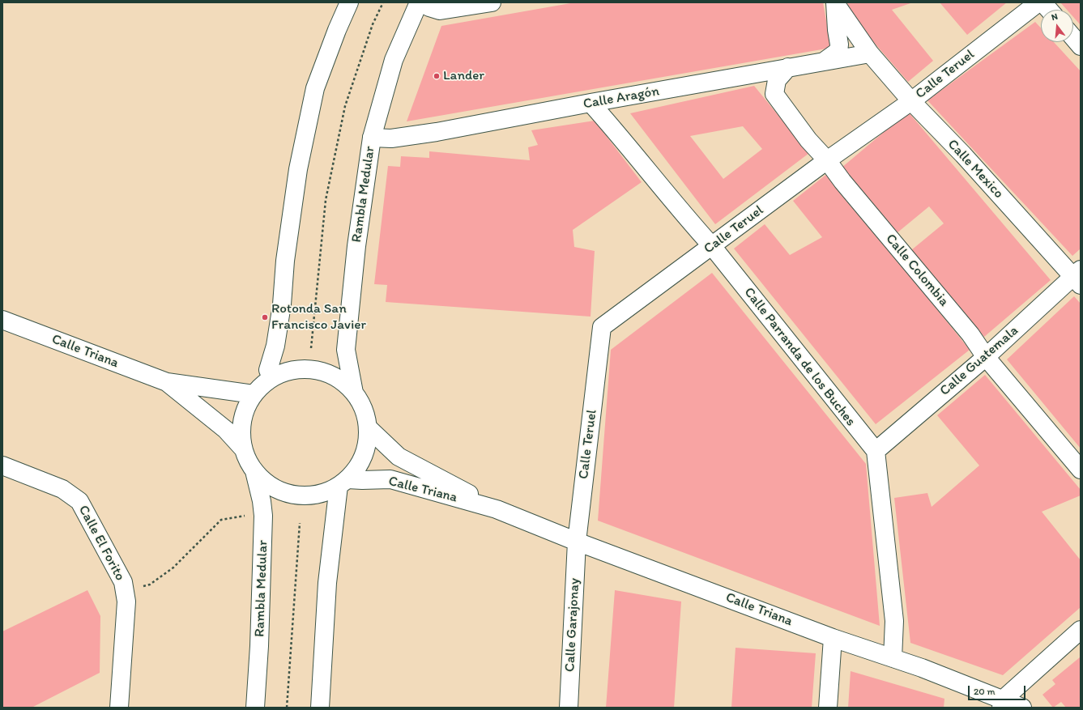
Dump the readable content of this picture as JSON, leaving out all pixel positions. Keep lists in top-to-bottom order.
{
  "streets": {
    "street": [
      "Calle Teruel",
      "Calle Aragón",
      "Calle Mexico",
      "Rambla Medular",
      "Calle Colombia",
      "Calle Triana",
      "Calle Parranda de los Buches",
      "Calle Guatemala",
      "Calle El Forito",
      "Calle Garajonay"
    ]
  },
  "crossings": [
    ["Calle Teruel", "Calle Mexico"],
    ["Calle Teruel", "Calle Colombia"],
    ["Calle Teruel", "Calle Triana"],
    ["Calle Teruel", "Calle Parranda de los Buches"],
    ["Calle Teruel", "Calle Garajonay"],
    ["Calle Aragón", "Calle Mexico"],
    ["Calle Aragón", "Rambla Medular"],
    ["Calle Aragón", "Calle Colombia"],
    ["Calle Aragón", "Calle Parranda de los Buches"],
    ["Calle Mexico", "Calle Guatemala"],
    ["Calle Colombia", "Calle Guatemala"],
    ["Calle Triana", "Calle Garajonay"],
    ["Calle Parranda de los Buches", "Calle Guatemala"]
  ],
  "places": ["Lander", "Rotonda San Francisco Javier"],
  "scale_bar": "20 m",
  "north": "top"
}
